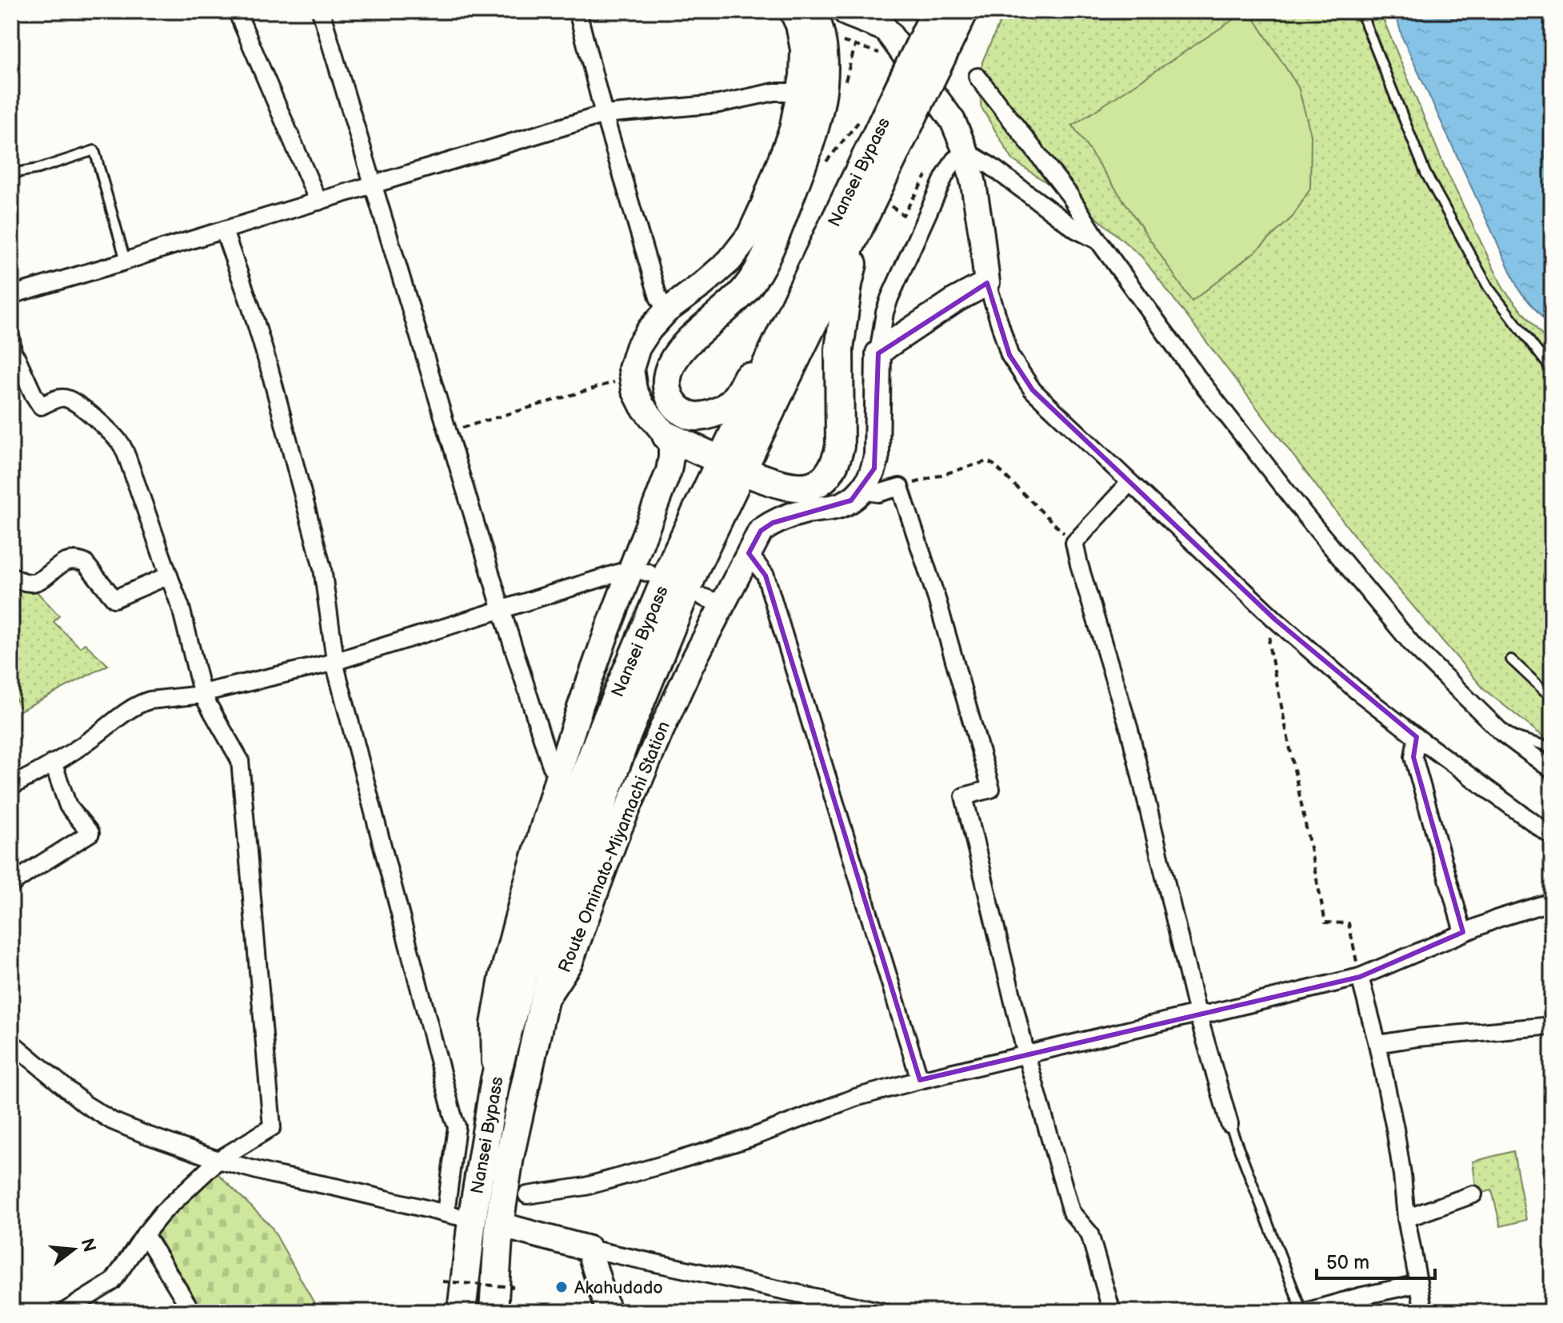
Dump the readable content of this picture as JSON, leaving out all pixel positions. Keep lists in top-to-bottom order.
{
  "streets": {
    "highway": ["Nansei Bypass"],
    "main road": ["Route Ominato-Miyamachi Station"]
  },
  "crossings": [
    ["Nansei Bypass", "Route Ominato-Miyamachi Station"]
  ],
  "places": ["Akahudado"],
  "scale_bar": "50 m",
  "north": "right"
}
